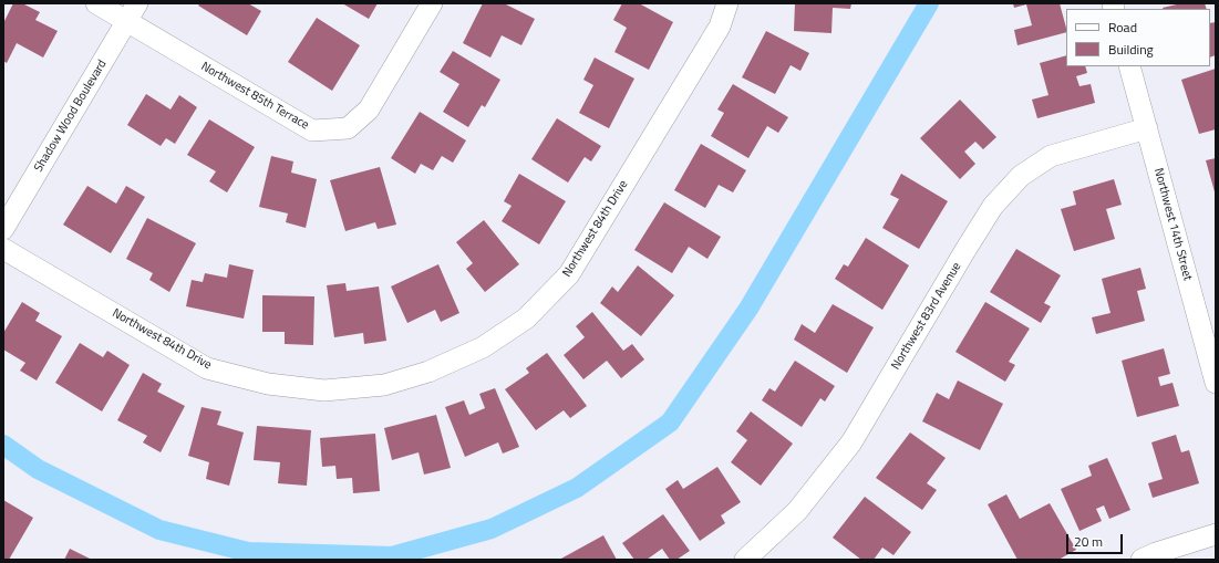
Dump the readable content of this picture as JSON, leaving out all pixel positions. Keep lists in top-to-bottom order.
{
  "streets": {
    "street": [
      "Northwest 85th Terrace",
      "Shadow Wood Boulevard",
      "Northwest 14th Street",
      "Northwest 84th Drive",
      "Northwest 83rd Avenue"
    ]
  },
  "crossings": [
    ["Northwest 85th Terrace", "Shadow Wood Boulevard"],
    ["Northwest 14th Street", "Northwest 83rd Avenue"]
  ],
  "legend": ["Road", "Building"],
  "scale_bar": "20 m"
}
